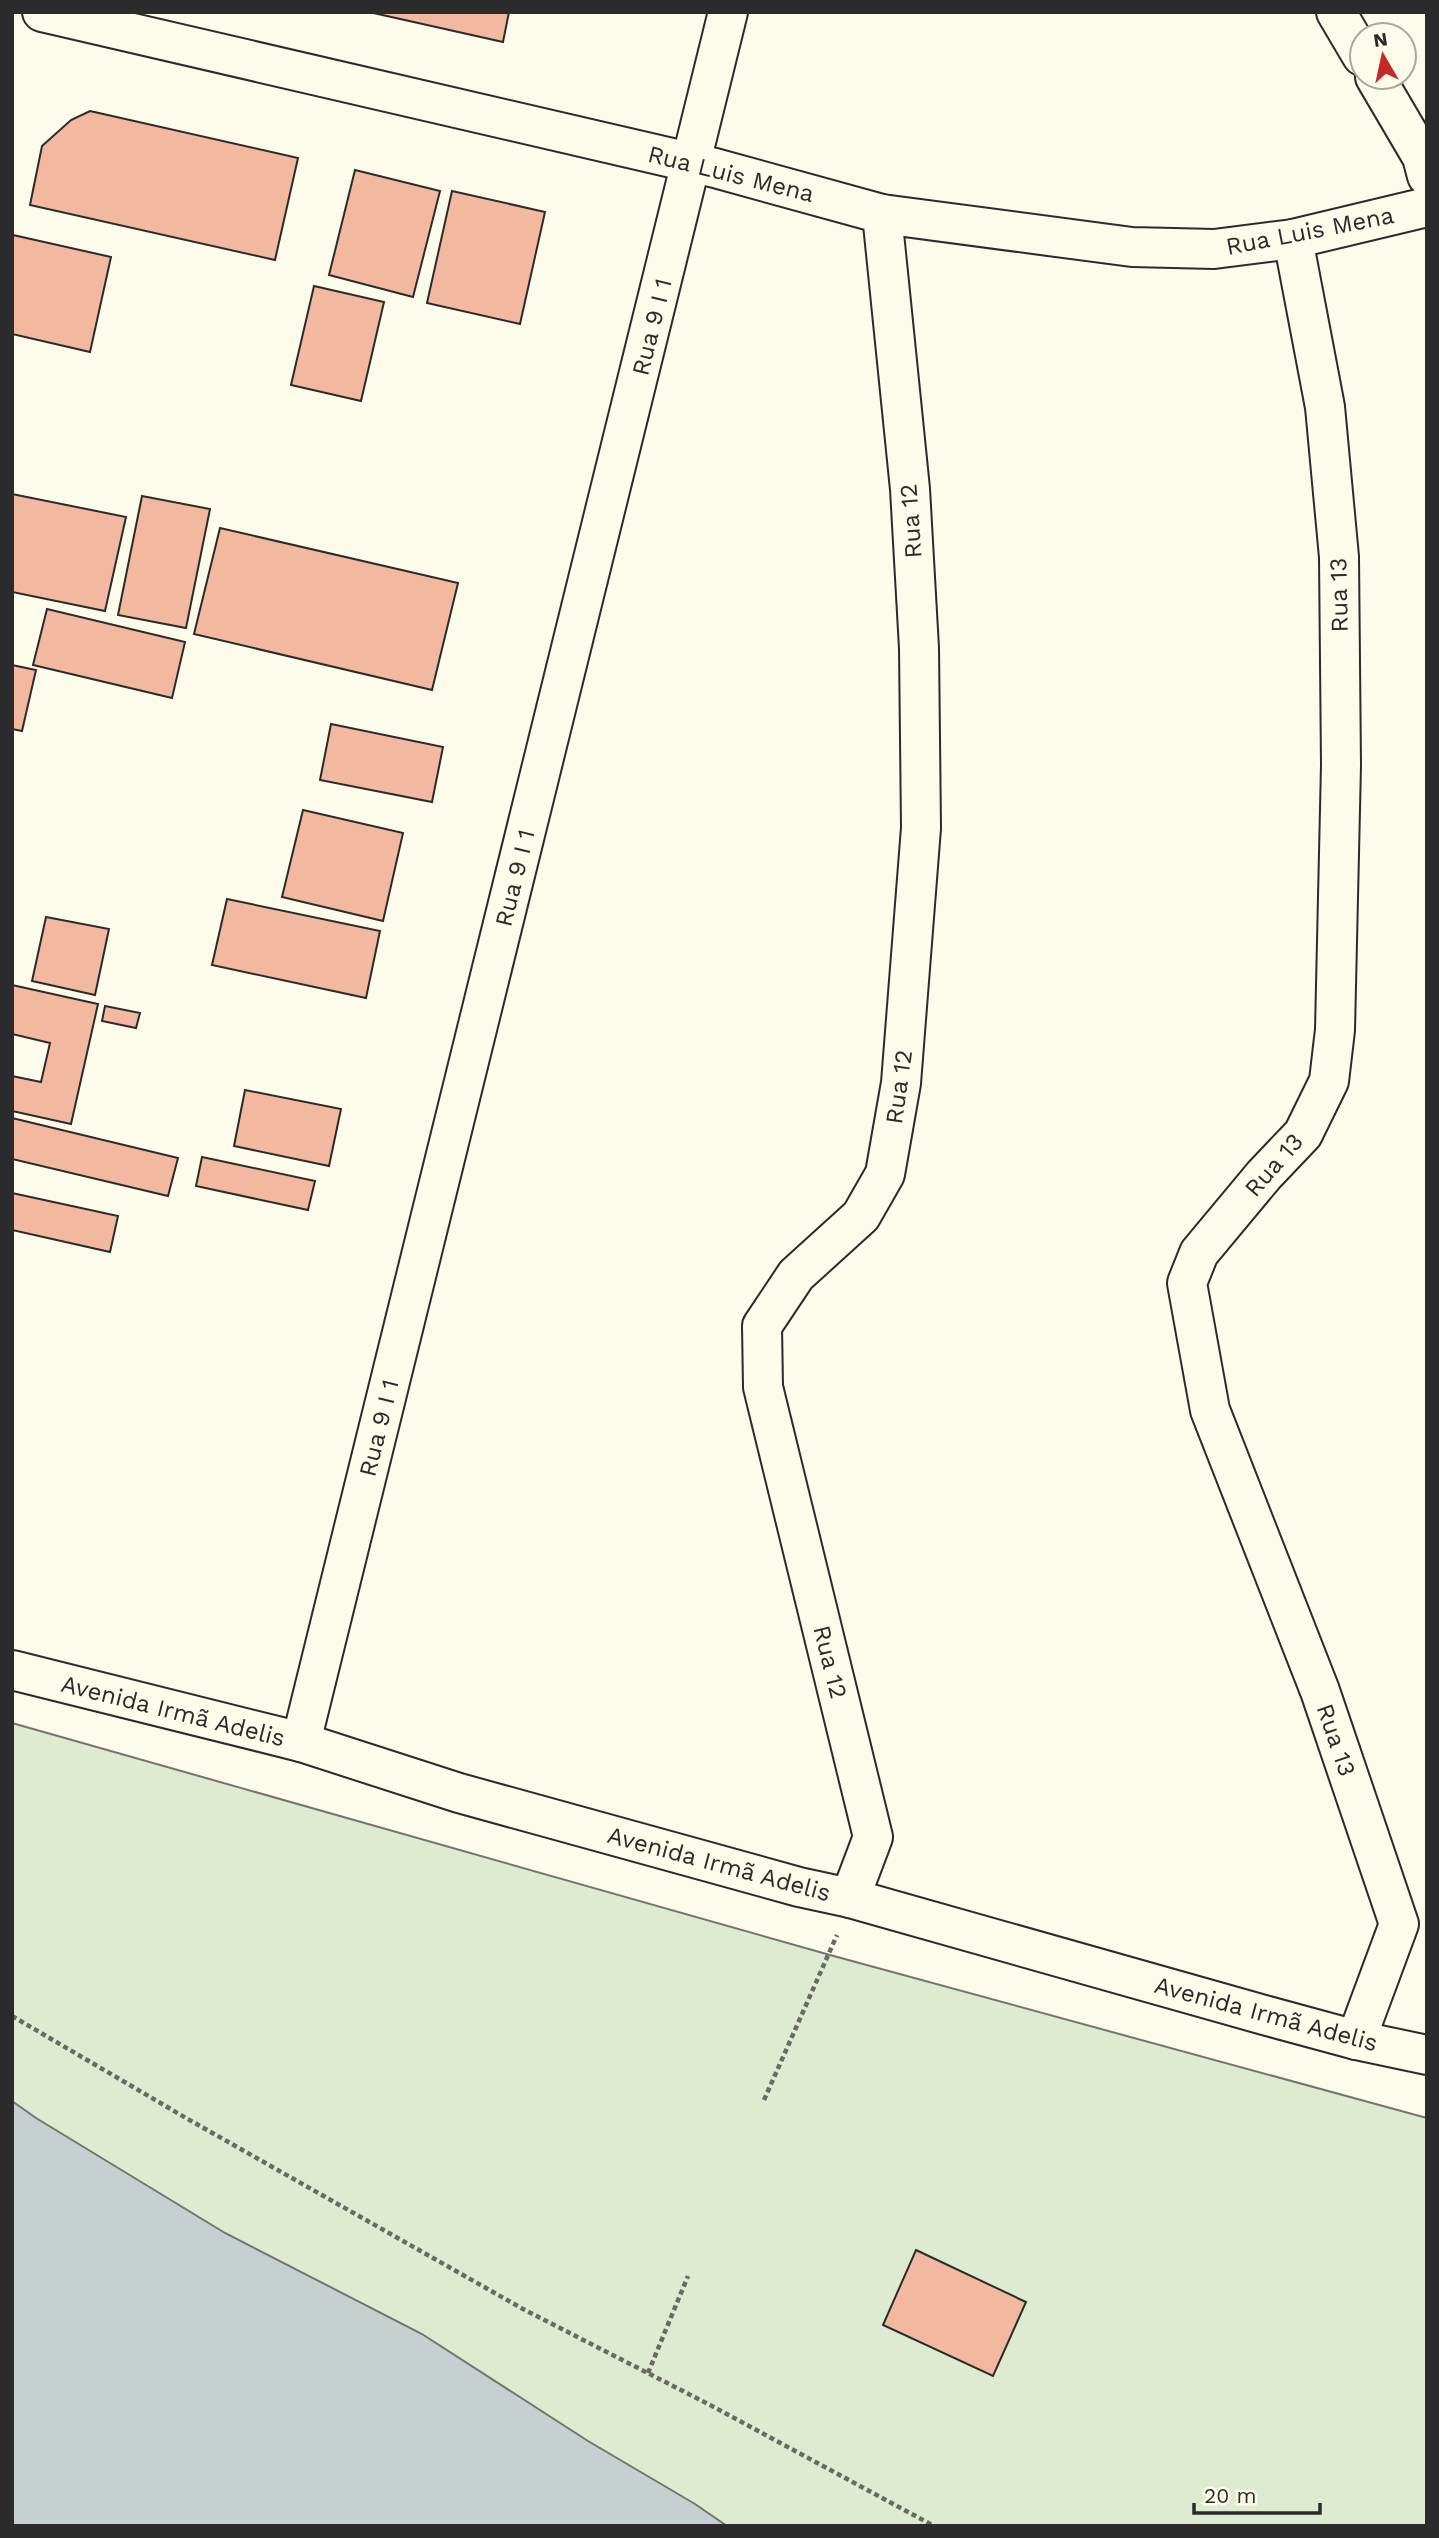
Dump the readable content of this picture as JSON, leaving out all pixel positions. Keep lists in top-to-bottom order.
{
  "streets": {
    "street": [
      "Rua Luis Mena",
      "Rua 9 I 1",
      "Rua 12",
      "Rua 13",
      "Avenida Irmã Adelis"
    ]
  },
  "crossings": [
    ["Rua Luis Mena", "Rua 9 I 1"],
    ["Rua Luis Mena", "Rua 12"],
    ["Rua Luis Mena", "Rua 13"],
    ["Rua 9 I 1", "Avenida Irmã Adelis"],
    ["Rua 12", "Avenida Irmã Adelis"],
    ["Rua 13", "Avenida Irmã Adelis"]
  ],
  "scale_bar": "20 m",
  "north": "top"
}
